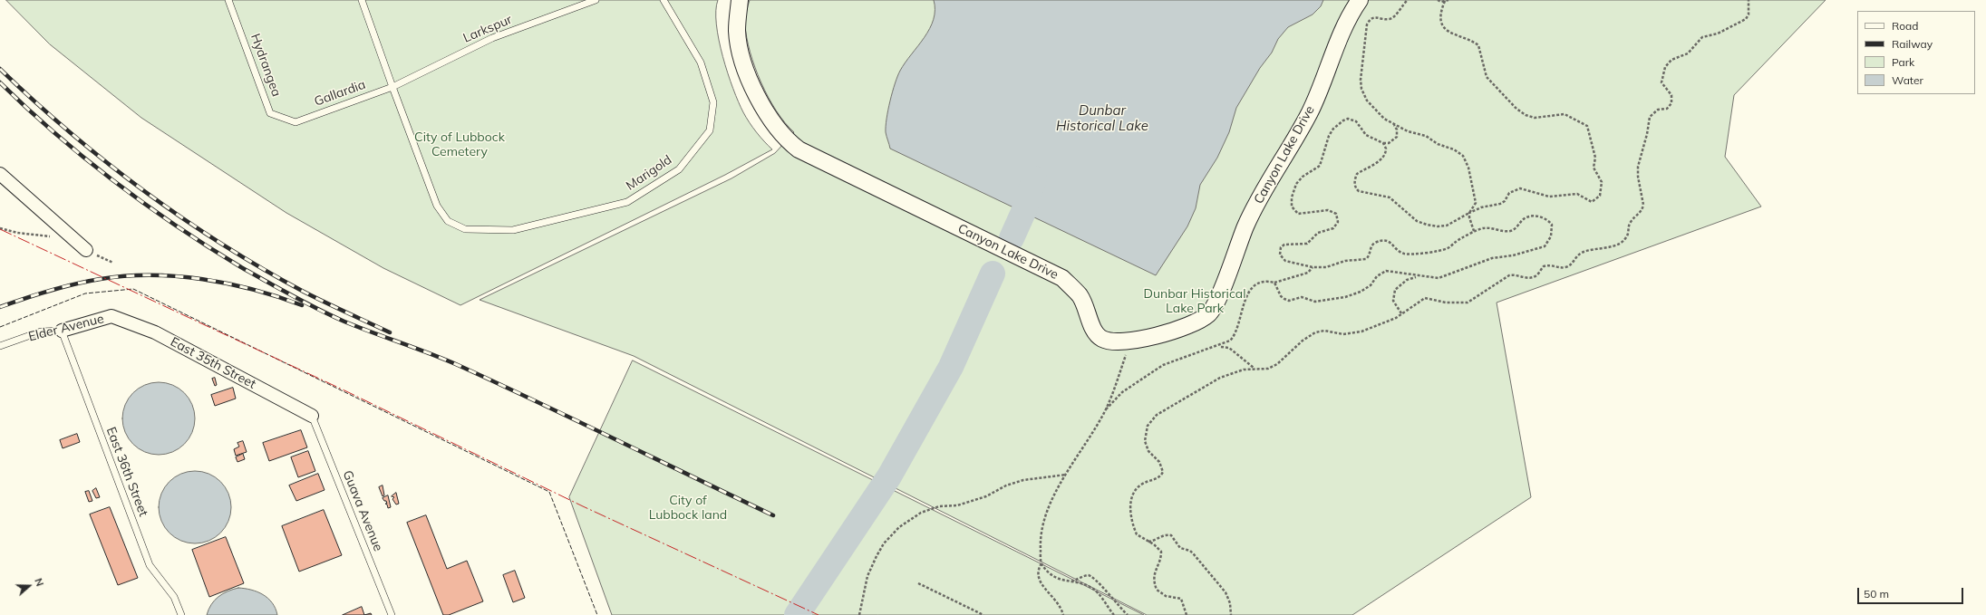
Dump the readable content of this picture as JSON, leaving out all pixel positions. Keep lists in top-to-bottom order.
{
  "streets": {
    "street": ["Canyon Lake Drive", "Elder Avenue", "East 35th Street"],
    "lane": [
      "Larkspur",
      "Hydrangea",
      "Gallardia",
      "Marigold",
      "East 36th Street",
      "Guava Avenue"
    ]
  },
  "crossings": [
    ["Larkspur", "Gallardia"],
    ["Larkspur", "Marigold"],
    ["Hydrangea", "Gallardia"],
    ["Gallardia", "Marigold"],
    ["Elder Avenue", "East 35th Street"],
    ["Elder Avenue", "East 36th Street"],
    ["East 35th Street", "Guava Avenue"]
  ],
  "water": ["Dunbar Historical Lake"],
  "parks": ["City of Lubbock Cemetery", "Dunbar Historical Lake Park", "City of Lubbock land"],
  "legend": [
    "Road",
    "Railway",
    "Park",
    "Water"
  ],
  "scale_bar": "50 m",
  "north": "right"
}
